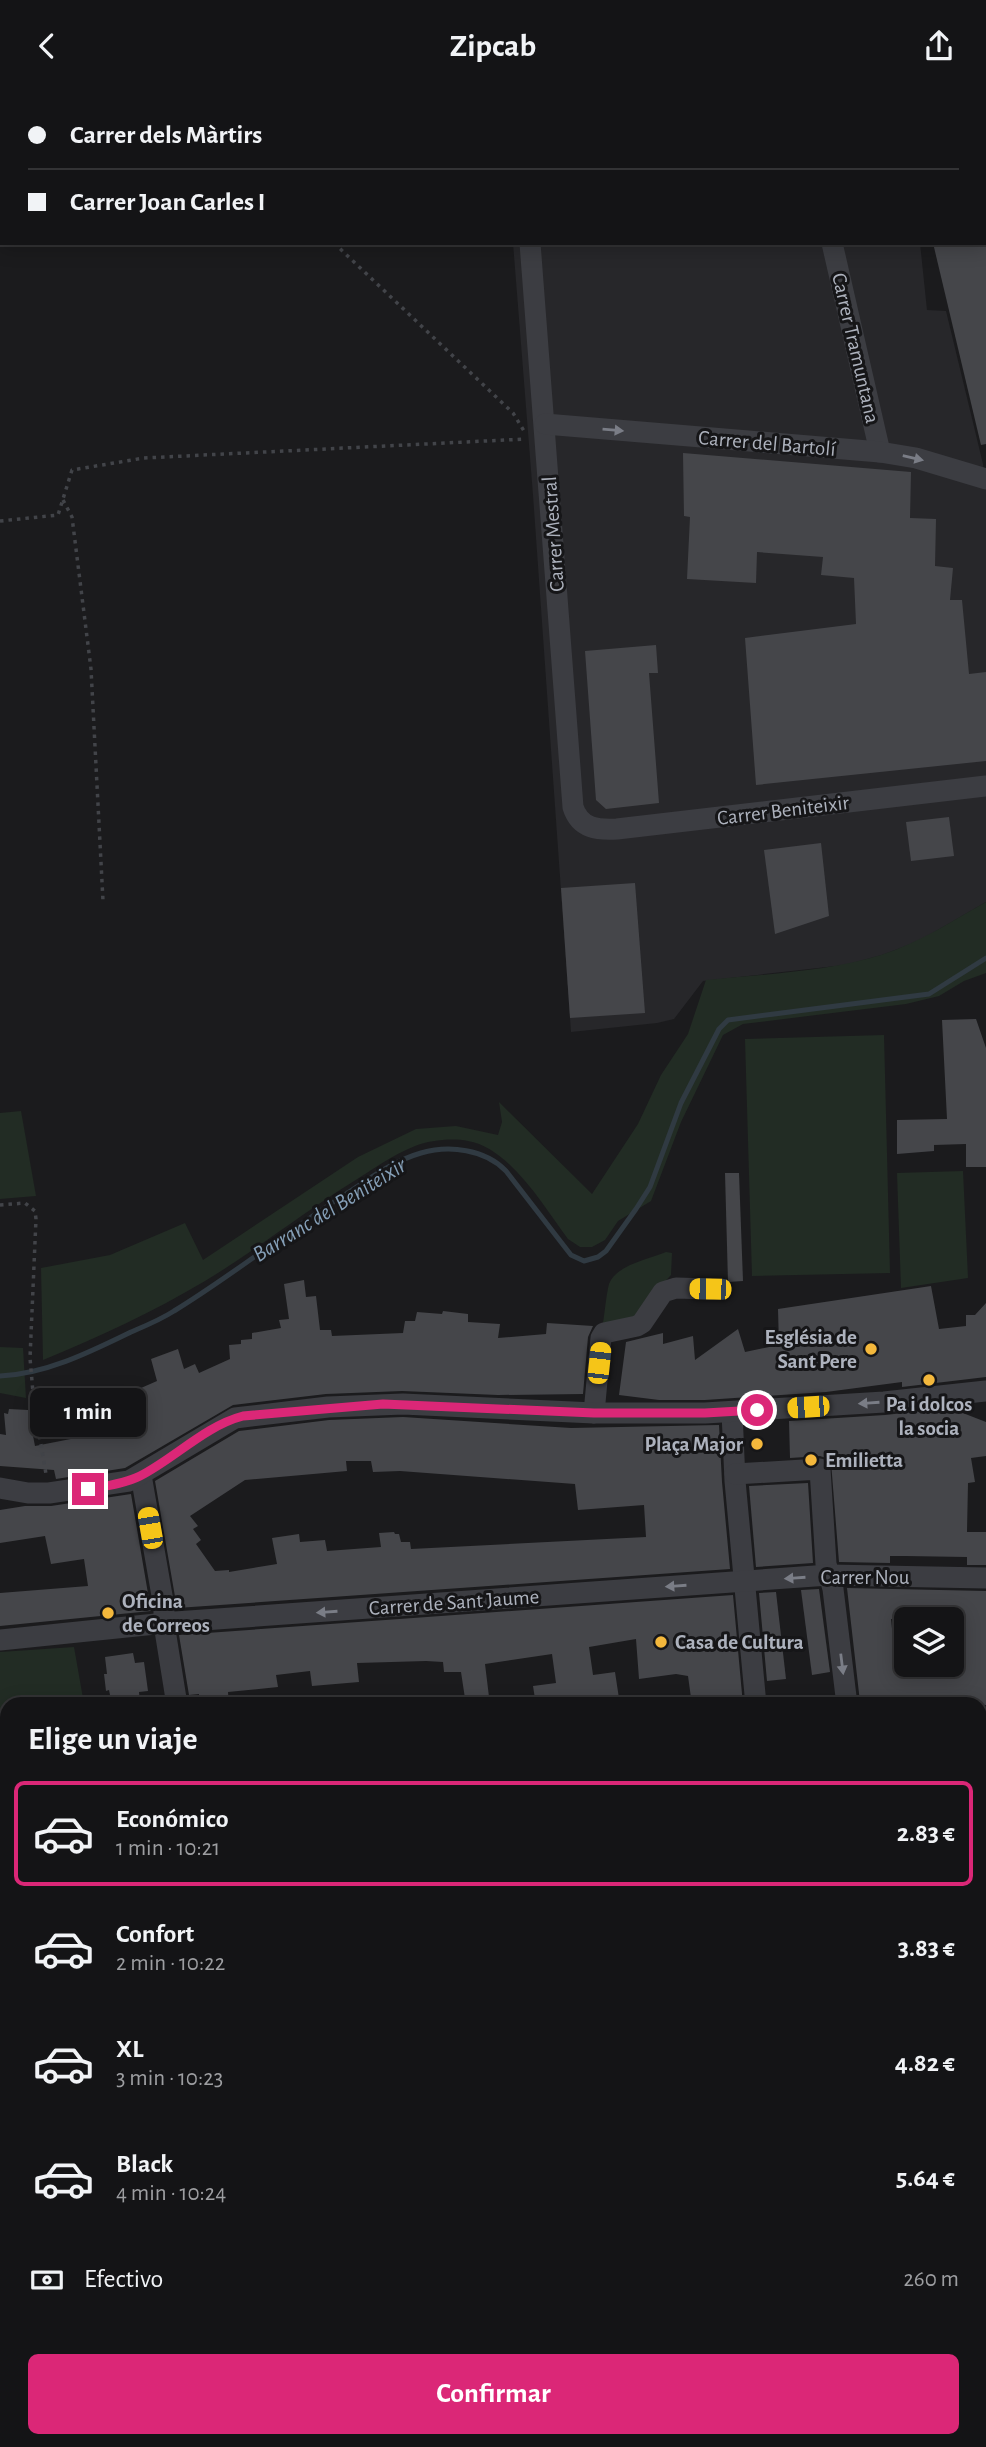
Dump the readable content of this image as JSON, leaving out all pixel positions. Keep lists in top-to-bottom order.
{
  "streets": {
    "street": [
      "Carrer Tramuntana",
      "Carrer del Bartolí",
      "Carrer Mestral",
      "Carrer Beniteixir",
      "Carrer Nou",
      "Carrer de Sant Jaume"
    ]
  },
  "crossings": [
    ["Carrer Tramuntana", "Carrer del Bartolí"],
    ["Carrer del Bartolí", "Carrer Mestral"],
    ["Carrer Mestral", "Carrer Beniteixir"],
    ["Carrer Nou", "Carrer de Sant Jaume"]
  ],
  "one_way": ["Carrer del Bartolí"],
  "water": ["Barranc del Beniteixir"],
  "places": [
    "Església de Sant Pere",
    "Pa i dolcos la socia",
    "Plaça Major",
    "Emilietta",
    "Oficina de Correos",
    "Casa de Cultura"
  ],
  "page": {
    "header": "Zipcab",
    "banner": ["Carrer dels Màrtirs", "Carrer Joan Carles I"],
    "bubble": "1 min",
    "heading": "Elige un viaje",
    "list": [
      {
        "name": "Económico",
        "note": "1 min · 10:21",
        "value": "2.83 €"
      },
      {
        "name": "Confort",
        "note": "2 min · 10:22",
        "value": "3.83 €"
      },
      {
        "name": "XL",
        "note": "3 min · 10:23",
        "value": "4.82 €"
      },
      {
        "name": "Black",
        "note": "4 min · 10:24",
        "value": "5.64 €"
      }
    ],
    "pay": ["Efectivo", "260 m"],
    "buttons": "Confirmar"
  }
}
